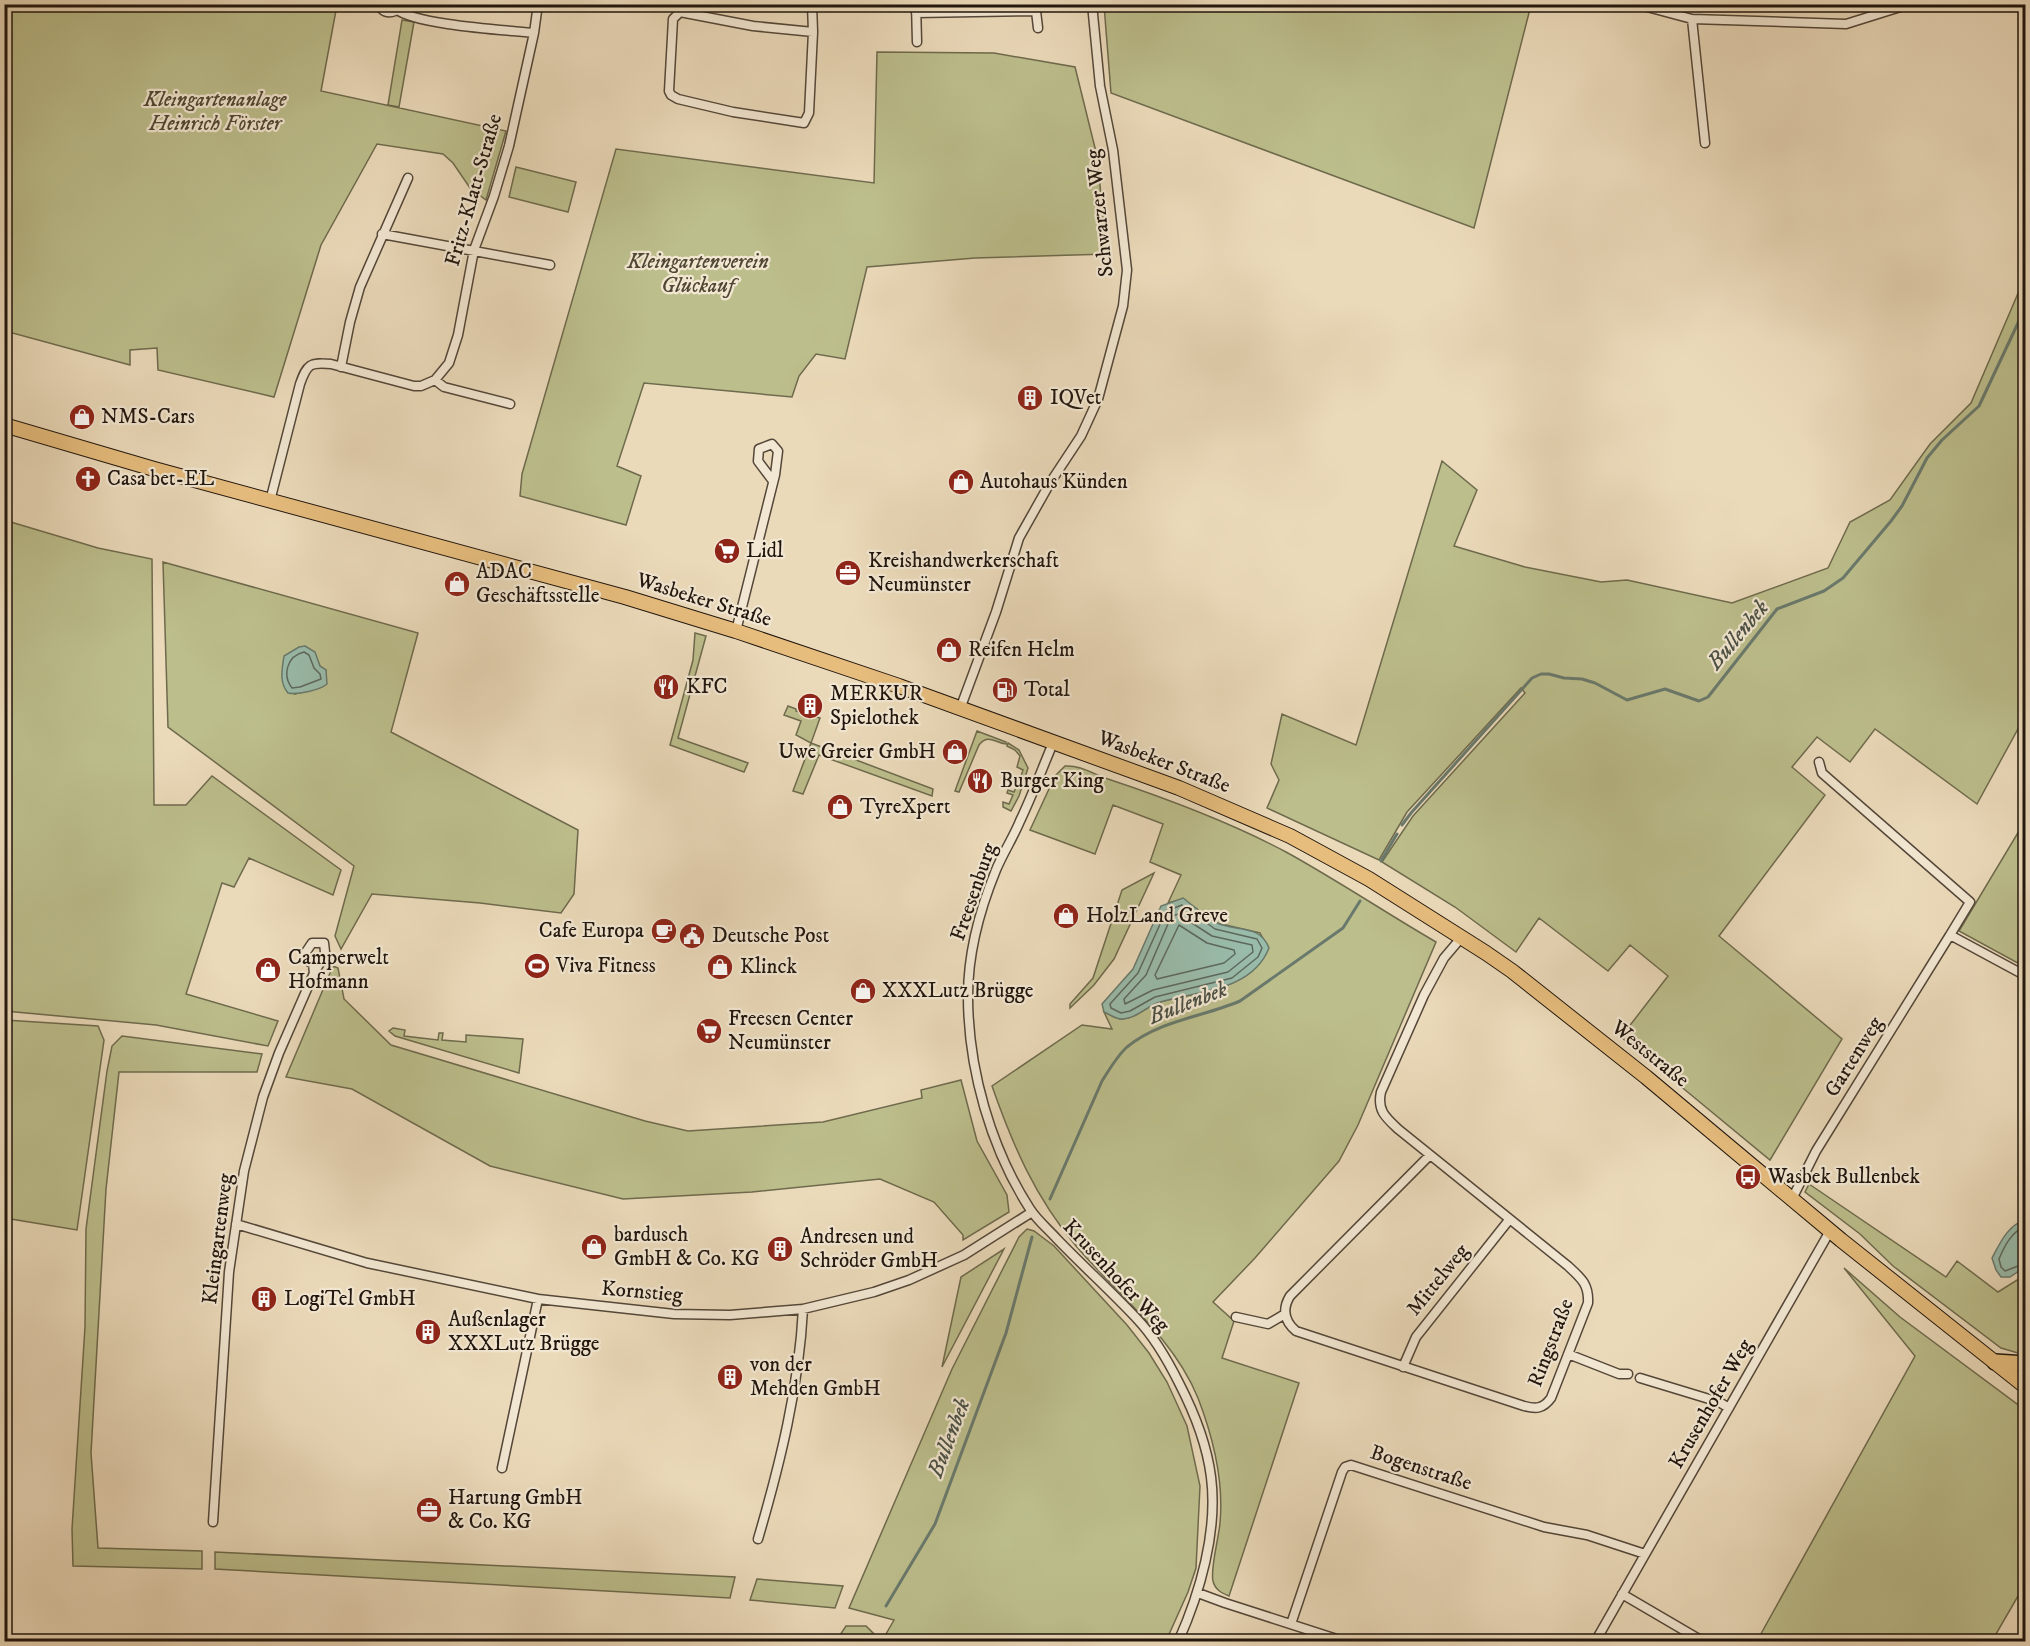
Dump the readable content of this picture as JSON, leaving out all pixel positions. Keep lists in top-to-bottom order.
{
  "streets": {
    "main road": ["Wasbeker Straße", "Weststraße"],
    "street": [
      "Fritz-Klatt-Straße",
      "Schwarzer Weg",
      "Freesenburg",
      "Gartenweg",
      "Kleingartenweg",
      "Krusenhofer Weg",
      "Mittelweg",
      "Kornstieg",
      "Ringstraße",
      "Bogenstraße"
    ]
  },
  "crossings": [
    ["Schwarzer Weg", "Wasbeker Straße"],
    ["Wasbeker Straße", "Freesenburg"],
    ["Wasbeker Straße", "Weststraße"],
    ["Freesenburg", "Krusenhofer Weg"],
    ["Freesenburg", "Kornstieg"],
    ["Weststraße", "Gartenweg"],
    ["Weststraße", "Krusenhofer Weg"],
    ["Weststraße", "Ringstraße"],
    ["Kleingartenweg", "Kornstieg"],
    ["Krusenhofer Weg", "Bogenstraße"],
    ["Mittelweg", "Ringstraße"]
  ],
  "water": ["Bullenbek"],
  "parks": ["Kleingartenanlage Heinrich Förster", "Kleingartenverein Glückauf"],
  "places": {
    "building": [
      "IQVet",
      "MERKUR Spielothek",
      "Andresen und Schröder GmbH",
      "LogiTel GmbH",
      "Außenlager XXXLutz Brügge",
      "von der Mehden GmbH"
    ],
    "shop": [
      "NMS-Cars",
      "Autohaus Künden",
      "ADAC Geschäftsstelle",
      "Reifen Helm",
      "Uwe Greier GmbH",
      "TyreXpert",
      "HolzLand Greve",
      "Klinck",
      "Camperwelt Hofmann",
      "XXXLutz Brügge",
      "bardusch GmbH & Co. KG"
    ],
    "church": ["Casa bet-EL"],
    "supermarket": ["Lidl", "Freesen Center Neumünster"],
    "office": ["Kreishandwerkerschaft Neumünster", "Hartung GmbH & Co. KG"],
    "restaurant": ["KFC", "Burger King"],
    "fuel station": ["Total"],
    "cafe": ["Cafe Europa"],
    "public building": ["Deutsche Post"],
    "sports": ["Viva Fitness"],
    "bus stop": ["Wasbek Bullenbek"]
  }
}
